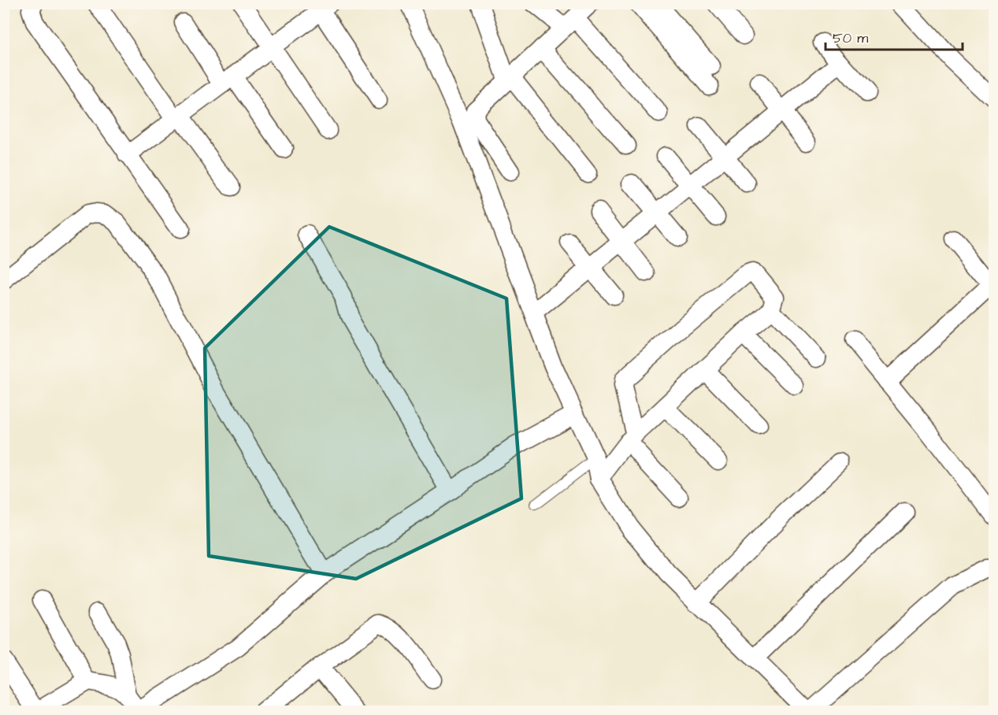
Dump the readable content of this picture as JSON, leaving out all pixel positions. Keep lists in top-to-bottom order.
{
  "scale_bar": "50 m"
}
